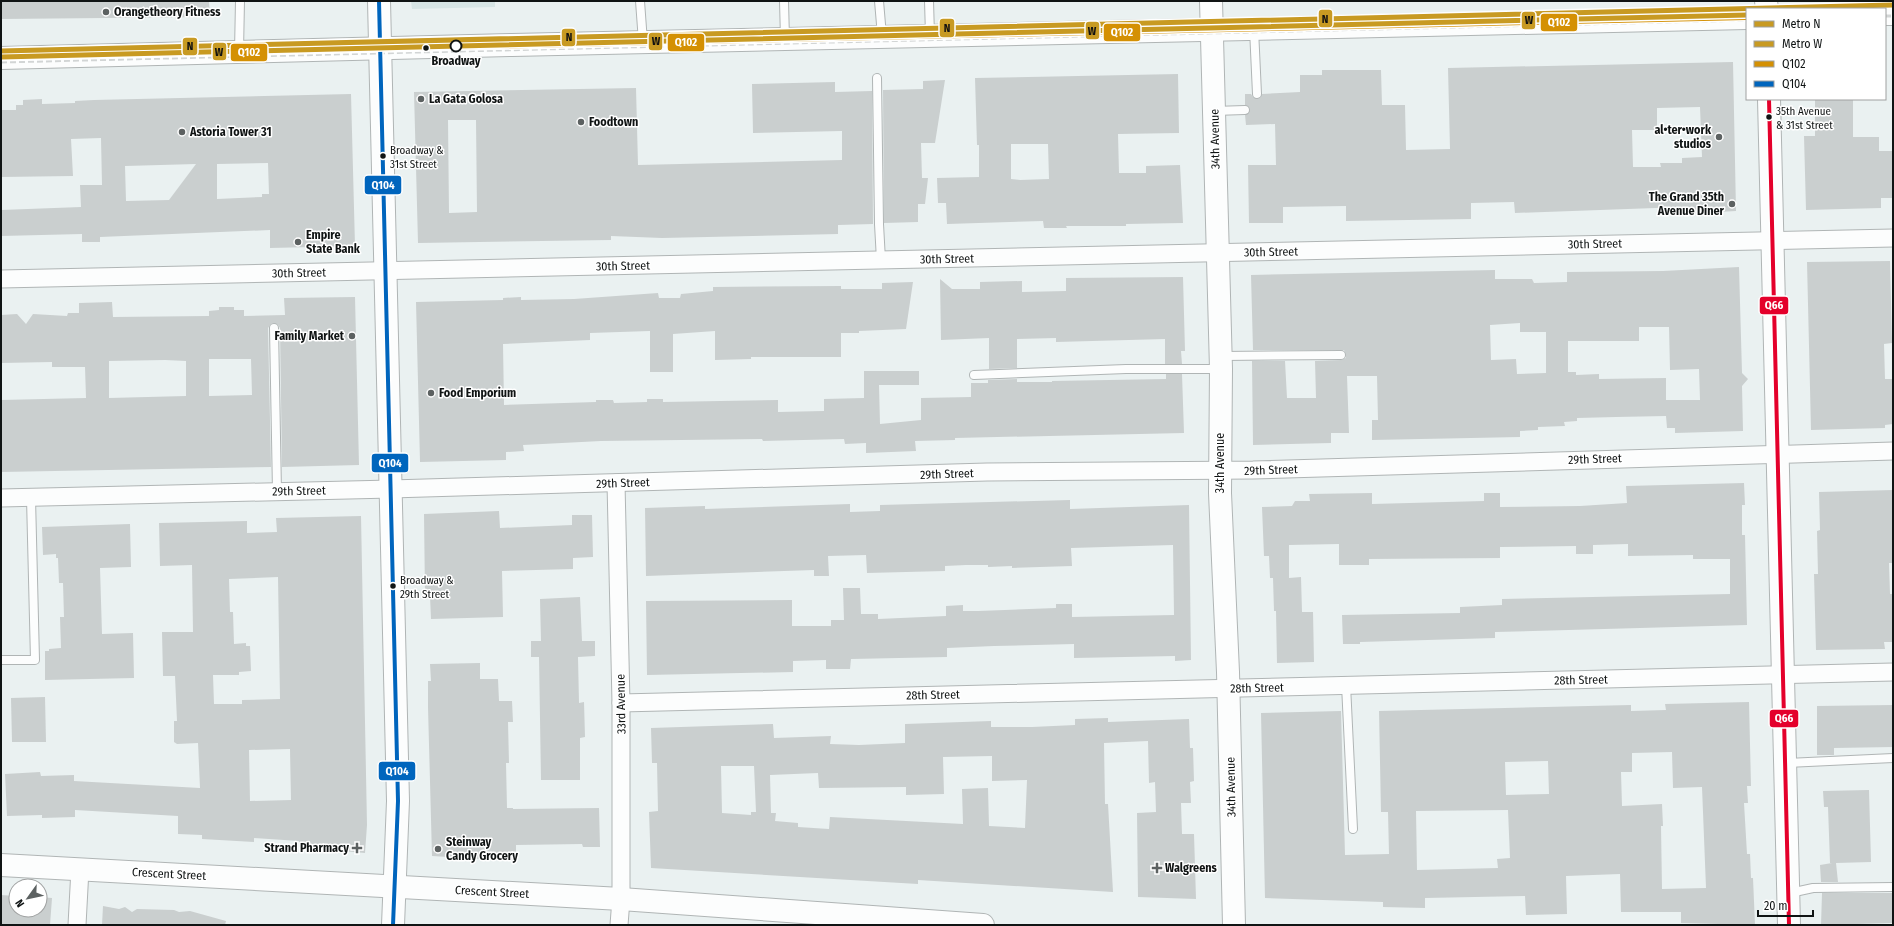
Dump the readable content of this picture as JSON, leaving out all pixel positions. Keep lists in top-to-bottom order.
{
  "streets": {
    "street": [
      "34th Avenue",
      "30th Street",
      "29th Street",
      "28th Street",
      "33rd Avenue",
      "Crescent Street"
    ]
  },
  "crossings": [
    ["34th Avenue", "30th Street"],
    ["34th Avenue", "29th Street"],
    ["34th Avenue", "28th Street"],
    ["29th Street", "33rd Avenue"],
    ["28th Street", "33rd Avenue"],
    ["33rd Avenue", "Crescent Street"]
  ],
  "places": {
    "other": [
      "Orangetheory Fitness",
      "Broadway",
      "La Gata Golosa",
      "35th Avenue & 31st Street",
      "Foodtown",
      "Astoria Tower 31",
      "al•ter•work studios",
      "Broadway & 31st Street",
      "The Grand 35th Avenue Diner",
      "Empire State Bank",
      "Family Market",
      "Food Emporium",
      "Broadway & 29th Street",
      "Steinway Candy Grocery"
    ],
    "health": ["Strand Pharmacy", "Walgreens"]
  },
  "lines": [
    "transit line Q104",
    "metro line N",
    "metro line W",
    "transit line Q102",
    "transit line Q66"
  ],
  "legend": [
    "Metro N",
    "Metro W",
    "Q102",
    "Q104"
  ],
  "scale_bar": "20 m",
  "north": "bottom left"
}
